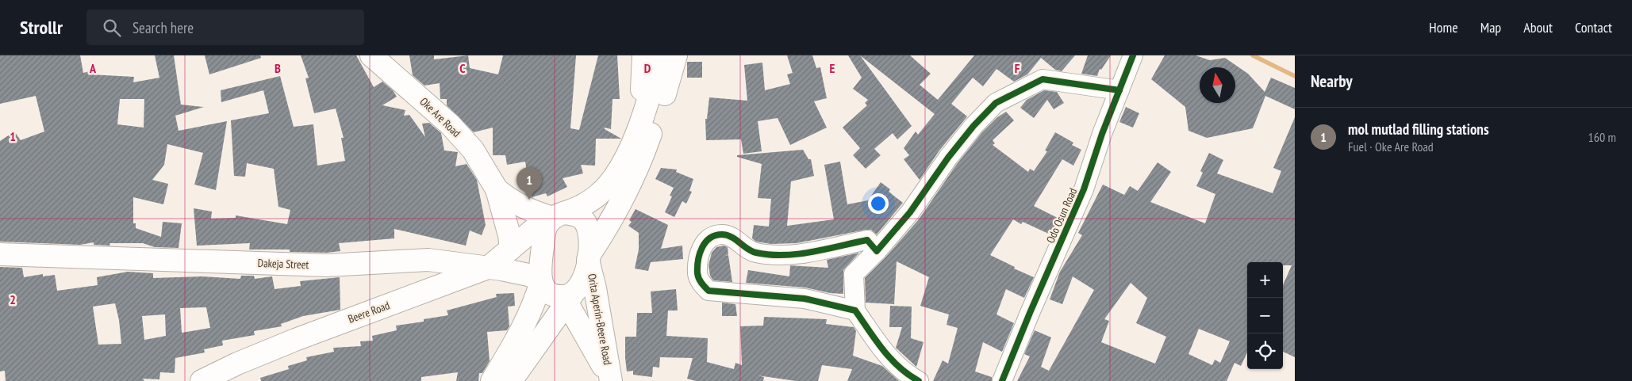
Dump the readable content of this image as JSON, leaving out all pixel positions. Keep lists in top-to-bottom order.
{
  "streets": {
    "main road": [
      "Oke Are Road",
      "Dakeja Street",
      "Beere Road",
      "Orita Aperin-Beere Road"
    ],
    "street": ["Odo Osun Road"]
  },
  "crossings": [
    ["Oke Are Road", "Orita Aperin-Beere Road"],
    ["Dakeja Street", "Beere Road"]
  ],
  "north": "top",
  "page": {
    "header": "Strollr",
    "search": "Search here",
    "nav": [
      "Home",
      "Map",
      "About",
      "Contact"
    ],
    "heading": "Nearby",
    "list": [
      {
        "mark": "1",
        "name": "mol mutlad filling stations",
        "note": "Fuel · Oke Are Road",
        "value": "160 m"
      }
    ],
    "pins": "1",
    "map_buttons": ["+", "−"]
  },
  "grid": {
    "columns": [
      "A",
      "B",
      "C",
      "D",
      "E",
      "F"
    ],
    "rows": ["1", "2"]
  }
}
